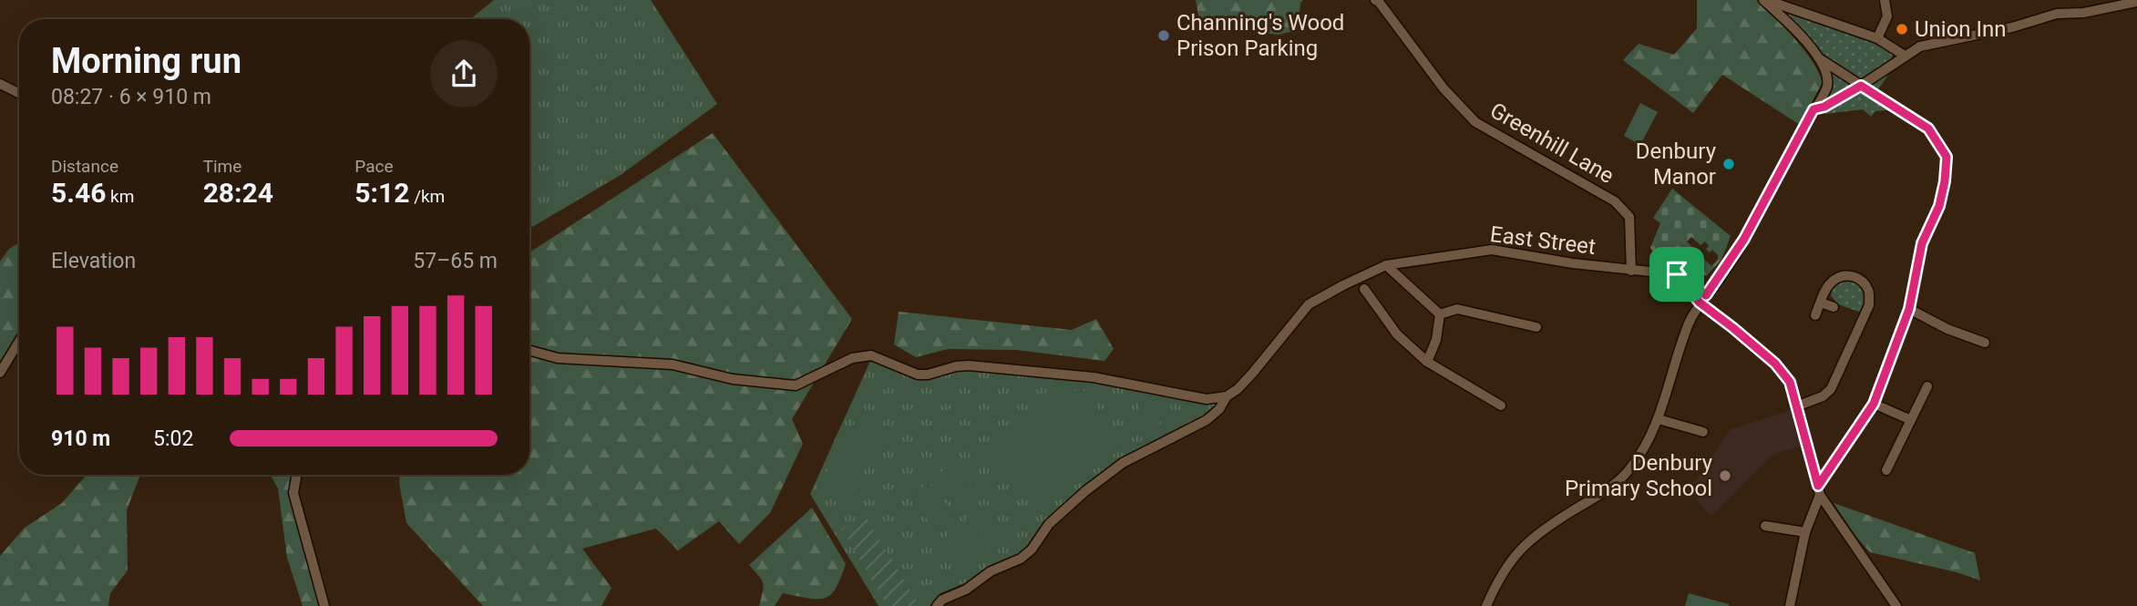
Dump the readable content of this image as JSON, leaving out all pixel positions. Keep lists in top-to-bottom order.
{
  "streets": {
    "street": ["Greenhill Lane", "East Street"]
  },
  "crossings": [
    ["Greenhill Lane", "East Street"]
  ],
  "places": [
    "Union Inn",
    "Channing's Wood Prison Parking",
    "Denbury Manor",
    "Denbury Primary School"
  ],
  "page": {
    "heading": ["Morning run", "08:27 · 6 × 910 m"],
    "stats": [
      ["Distance", "5.46 km"],
      ["Time", "28:24"],
      ["Pace", "5:12 /km"]
    ],
    "chart": ["Elevation", "57–65 m"],
    "list": [
      {
        "name": "910 m",
        "note": "5:02"
      }
    ]
  }
}
